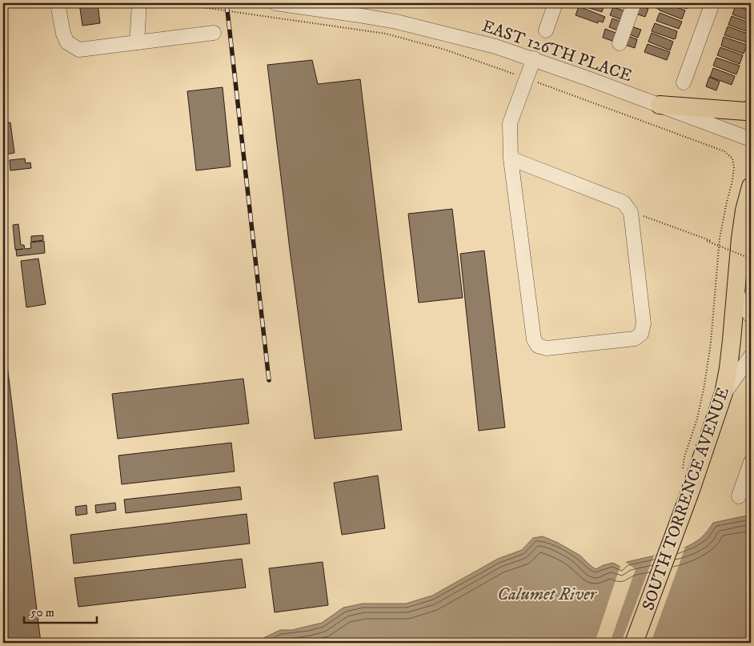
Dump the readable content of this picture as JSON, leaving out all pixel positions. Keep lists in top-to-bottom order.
{
  "streets": {
    "main road": ["SOUTH TORRENCE AVENUE"],
    "street": ["EAST 126TH PLACE"]
  },
  "water": ["Calumet River"],
  "scale_bar": "50 m"
}
